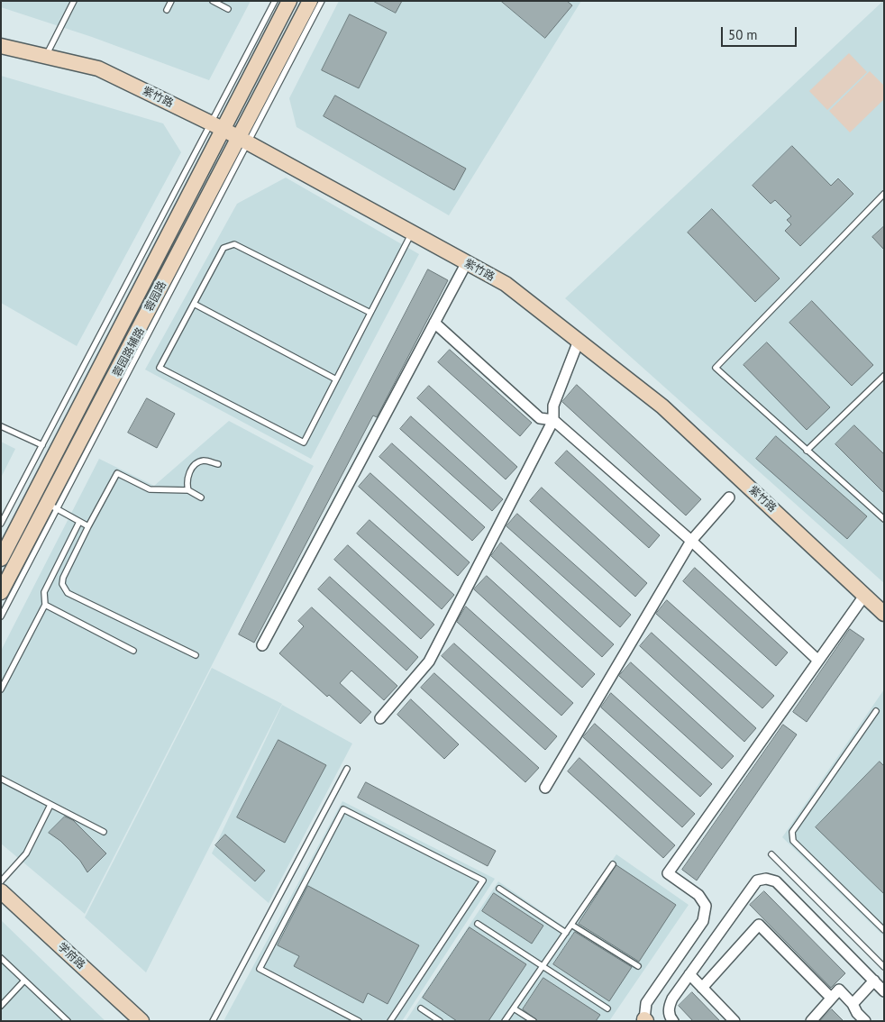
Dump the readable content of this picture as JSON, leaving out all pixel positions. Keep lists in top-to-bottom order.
{
  "streets": {
    "street": ["紫竹路", "蓉园路", "学府路"]
  },
  "crossings": [
    ["紫竹路", "蓉园路"]
  ],
  "scale_bar": "50 m"
}
